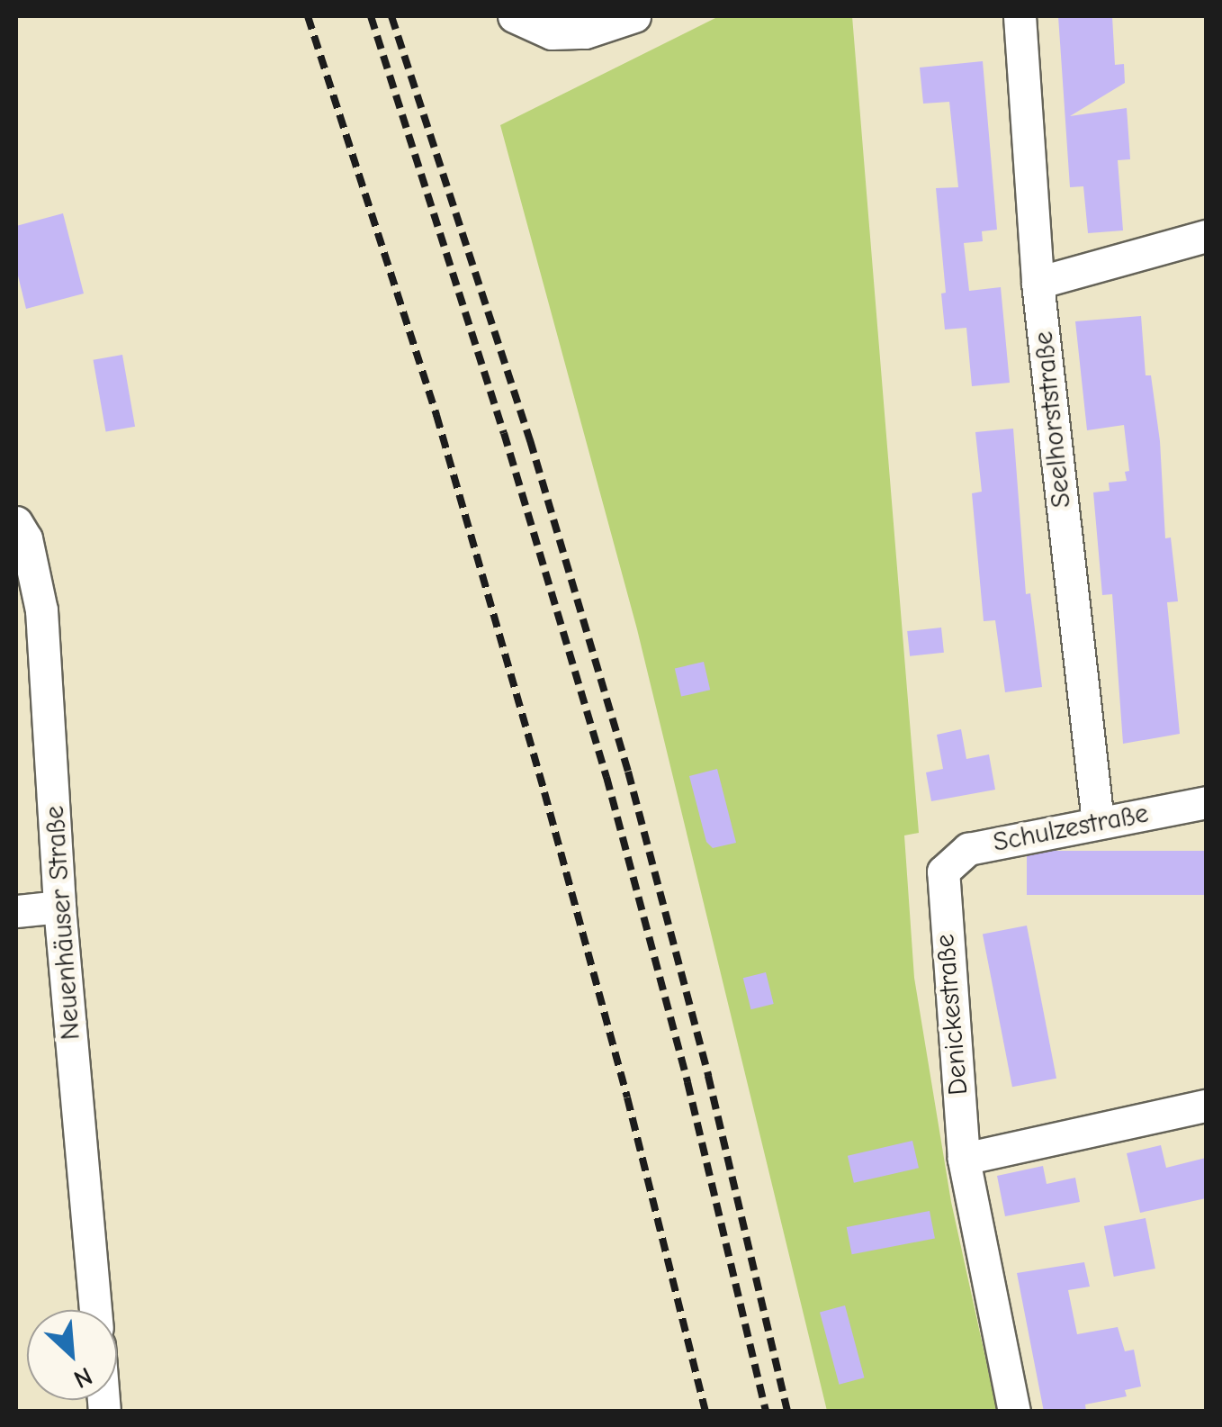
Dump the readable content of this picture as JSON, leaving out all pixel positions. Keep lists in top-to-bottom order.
{
  "streets": {
    "street": [
      "Seelhorststraße",
      "Schulzestraße",
      "Neuenhäuser Straße",
      "Denickestraße"
    ]
  },
  "crossings": [
    ["Seelhorststraße", "Schulzestraße"],
    ["Schulzestraße", "Denickestraße"]
  ],
  "north": "bottom right"
}
